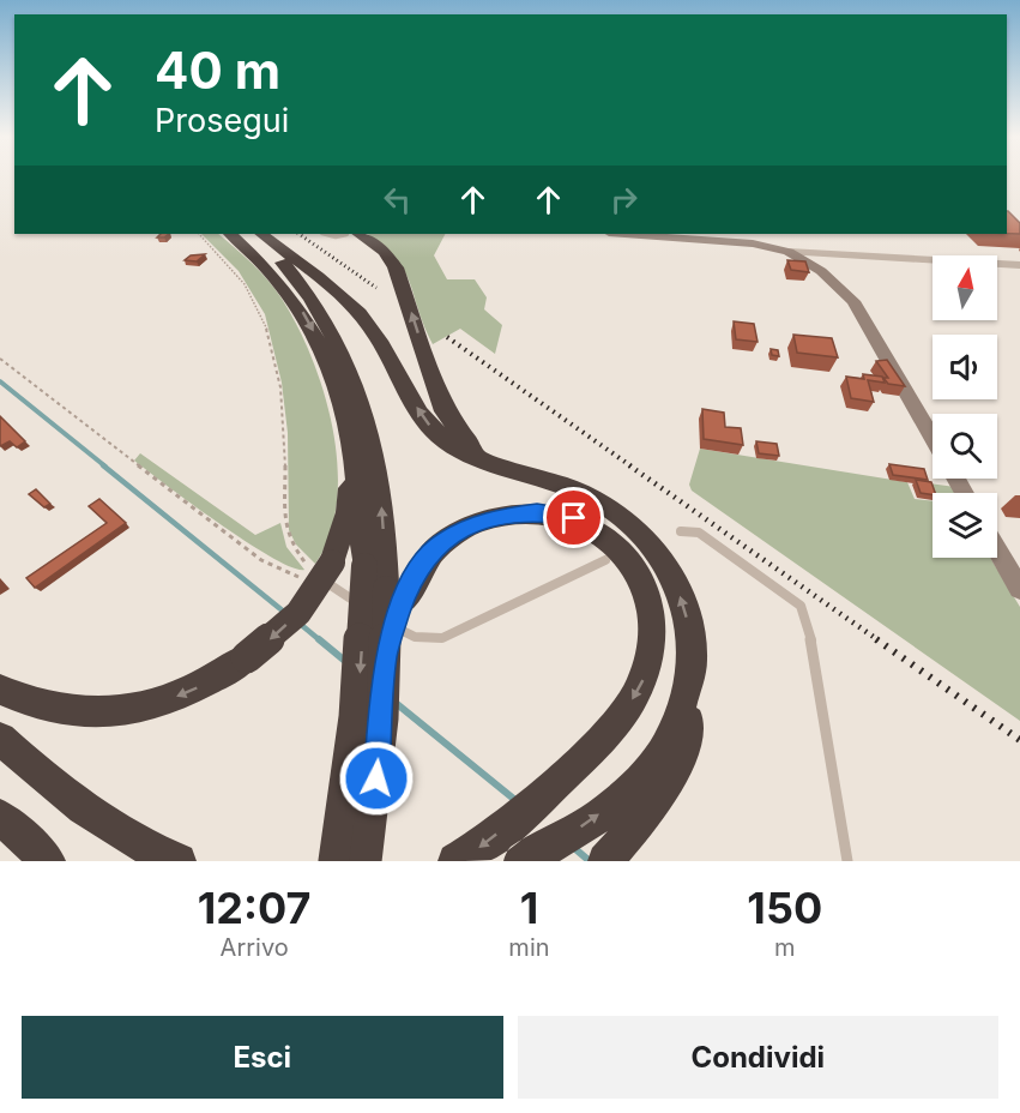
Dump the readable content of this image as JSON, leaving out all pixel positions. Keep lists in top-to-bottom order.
{
  "north": "top",
  "page": {
    "turn": ["40 m", "Prosegui"],
    "eta": [
      "12:07",
      "Arrivo",
      "1",
      "min",
      "150",
      "m"
    ],
    "buttons": ["Esci", "Condividi"]
  }
}
